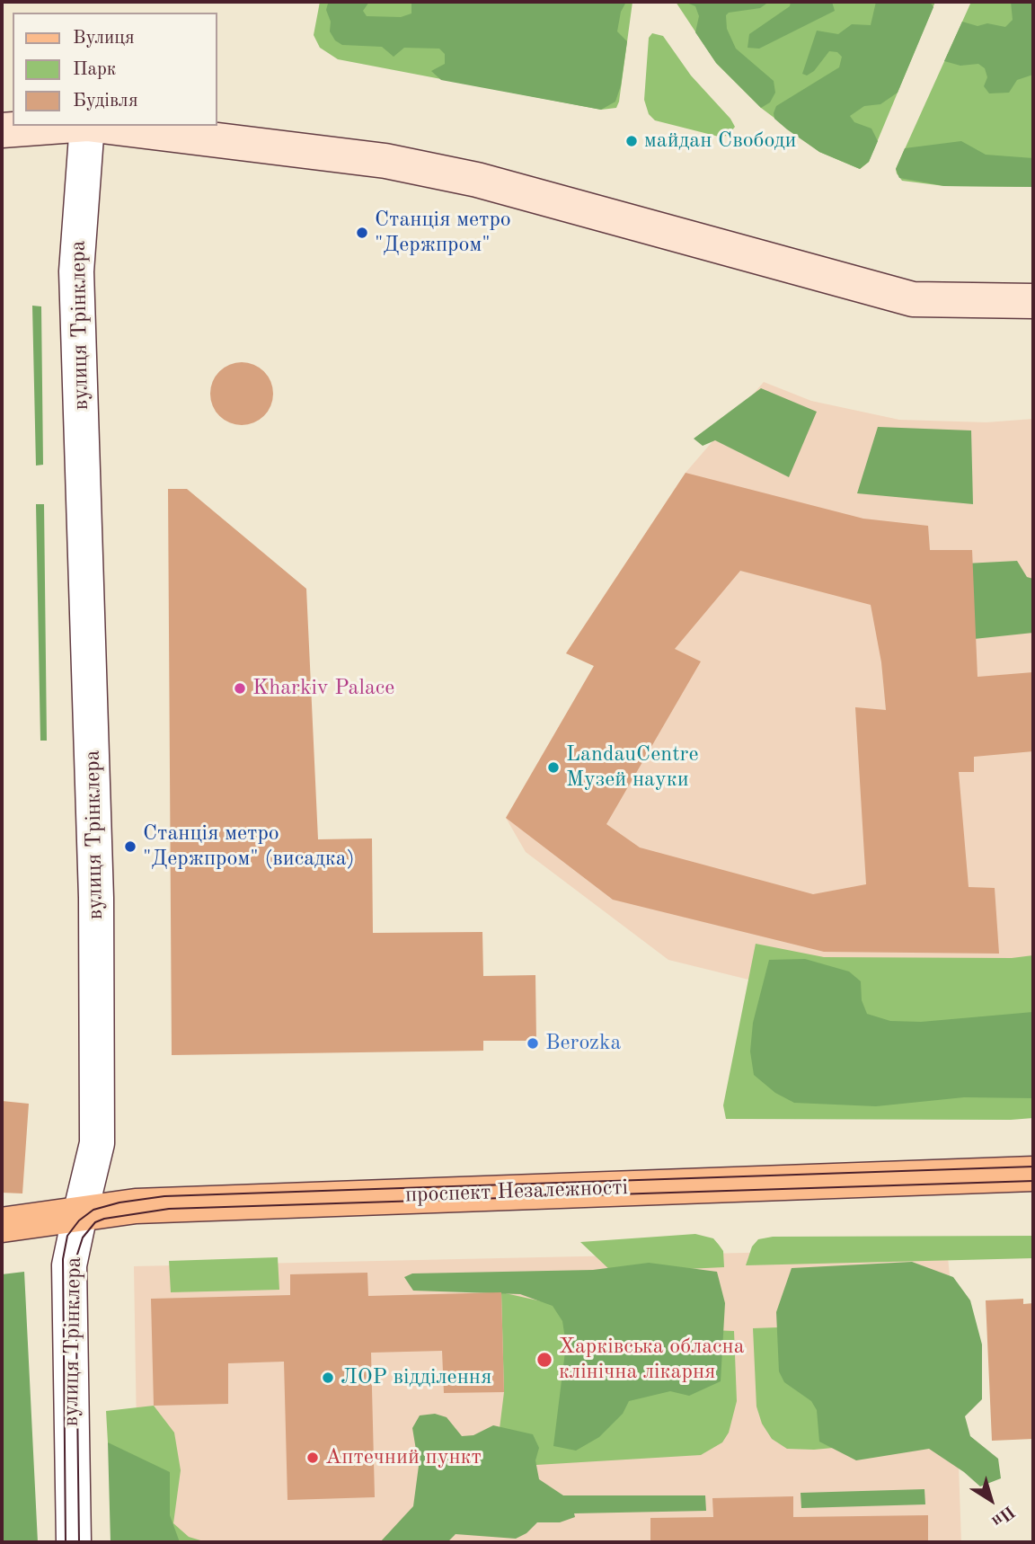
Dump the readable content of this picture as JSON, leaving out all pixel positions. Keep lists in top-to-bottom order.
{
  "streets": {
    "main road": ["проспект Незалежності"],
    "street": ["вулиця Трінклера"]
  },
  "crossings": [
    ["вулиця Трінклера", "проспект Незалежності"]
  ],
  "places": [
    "майдан Свободи",
    "Станція метро \"Держпром\"",
    "Kharkiv Palace",
    "LandauCentre Музей науки",
    "Станція метро \"Держпром\" (висадка)",
    "Berozka",
    "Харківська обласна клінічна лікарня",
    "ЛОР відділення",
    "Аптечний пункт"
  ],
  "legend": ["Вулиця", "Парк", "Будівля"],
  "north": "bottom right"
}
